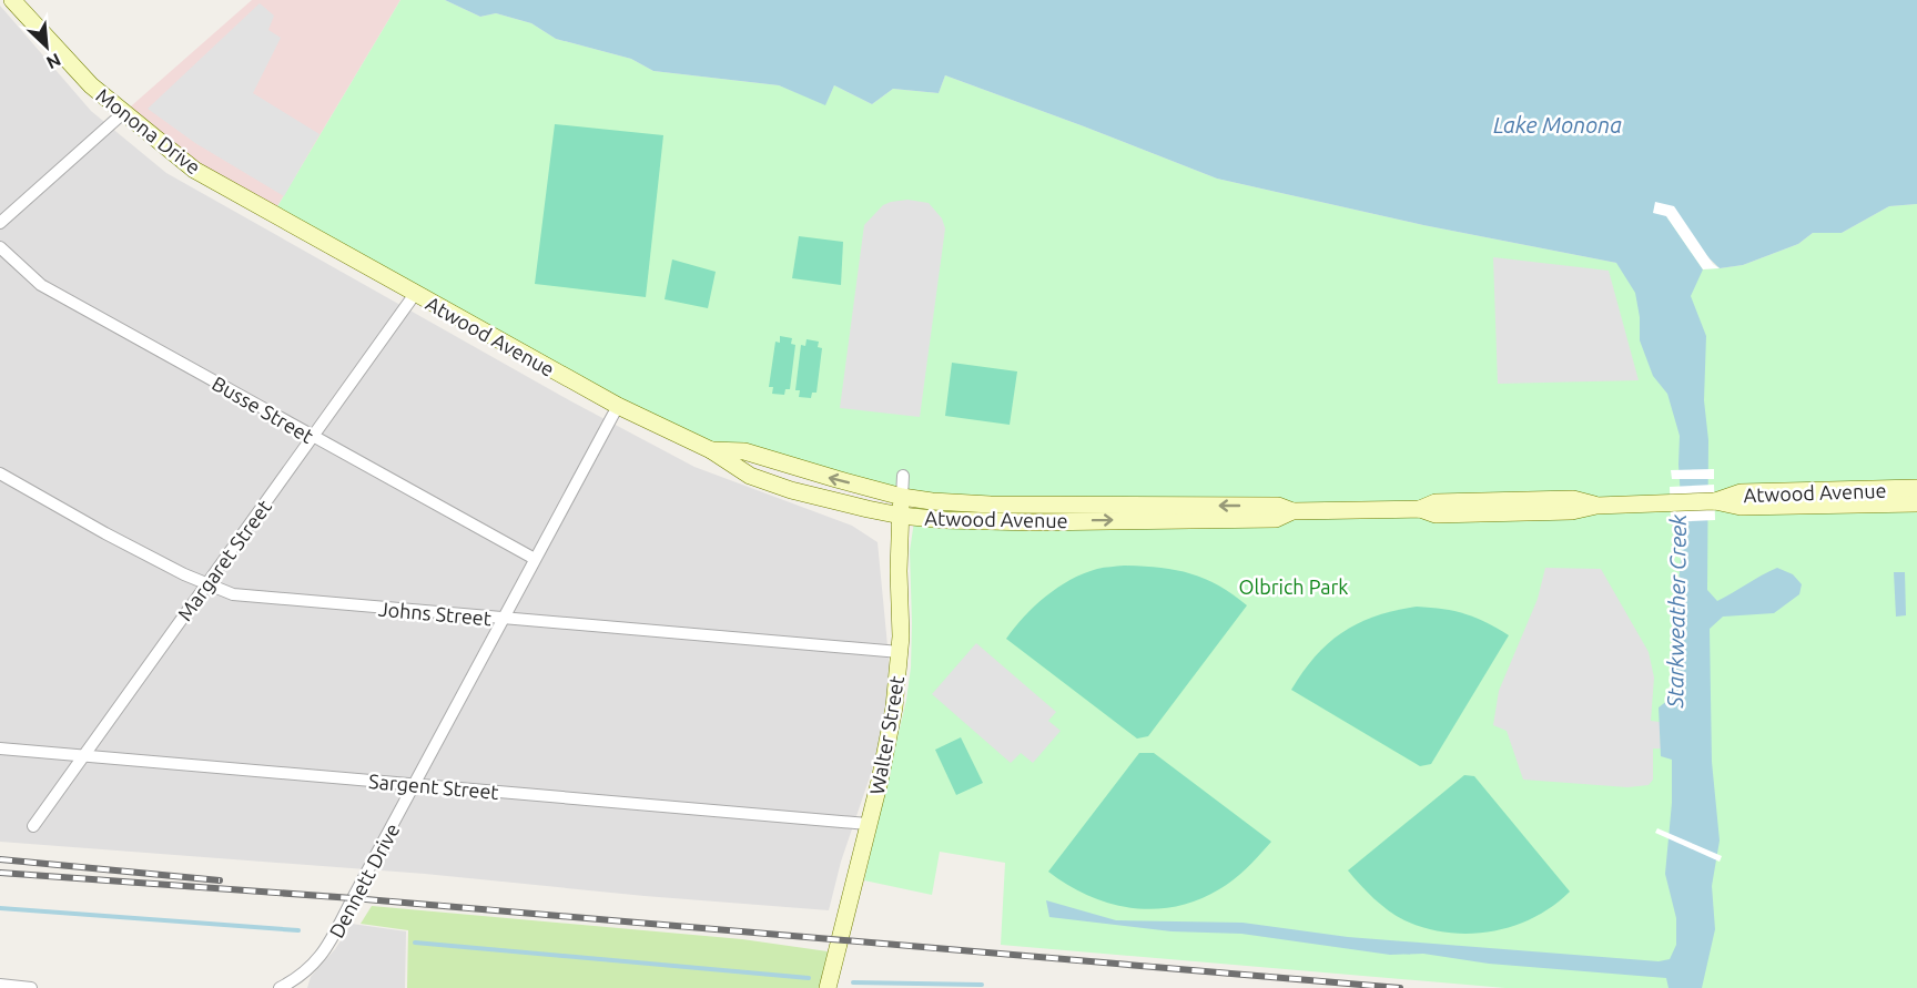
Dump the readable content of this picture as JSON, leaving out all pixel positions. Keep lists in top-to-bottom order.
{
  "streets": {
    "street": [
      "Monona Drive",
      "Atwood Avenue",
      "Busse Street",
      "Margaret Street",
      "Johns Street",
      "Walter Street",
      "Sargent Street",
      "Dennett Drive"
    ]
  },
  "crossings": [
    ["Monona Drive", "Atwood Avenue"],
    ["Atwood Avenue", "Margaret Street"],
    ["Atwood Avenue", "Walter Street"],
    ["Atwood Avenue", "Dennett Drive"],
    ["Busse Street", "Margaret Street"],
    ["Busse Street", "Dennett Drive"],
    ["Margaret Street", "Johns Street"],
    ["Margaret Street", "Sargent Street"],
    ["Johns Street", "Walter Street"],
    ["Johns Street", "Dennett Drive"],
    ["Walter Street", "Sargent Street"],
    ["Sargent Street", "Dennett Drive"]
  ],
  "water": ["Lake Monona", "Starkweather Creek"],
  "parks": ["Olbrich Park"],
  "north": "bottom right"
}
